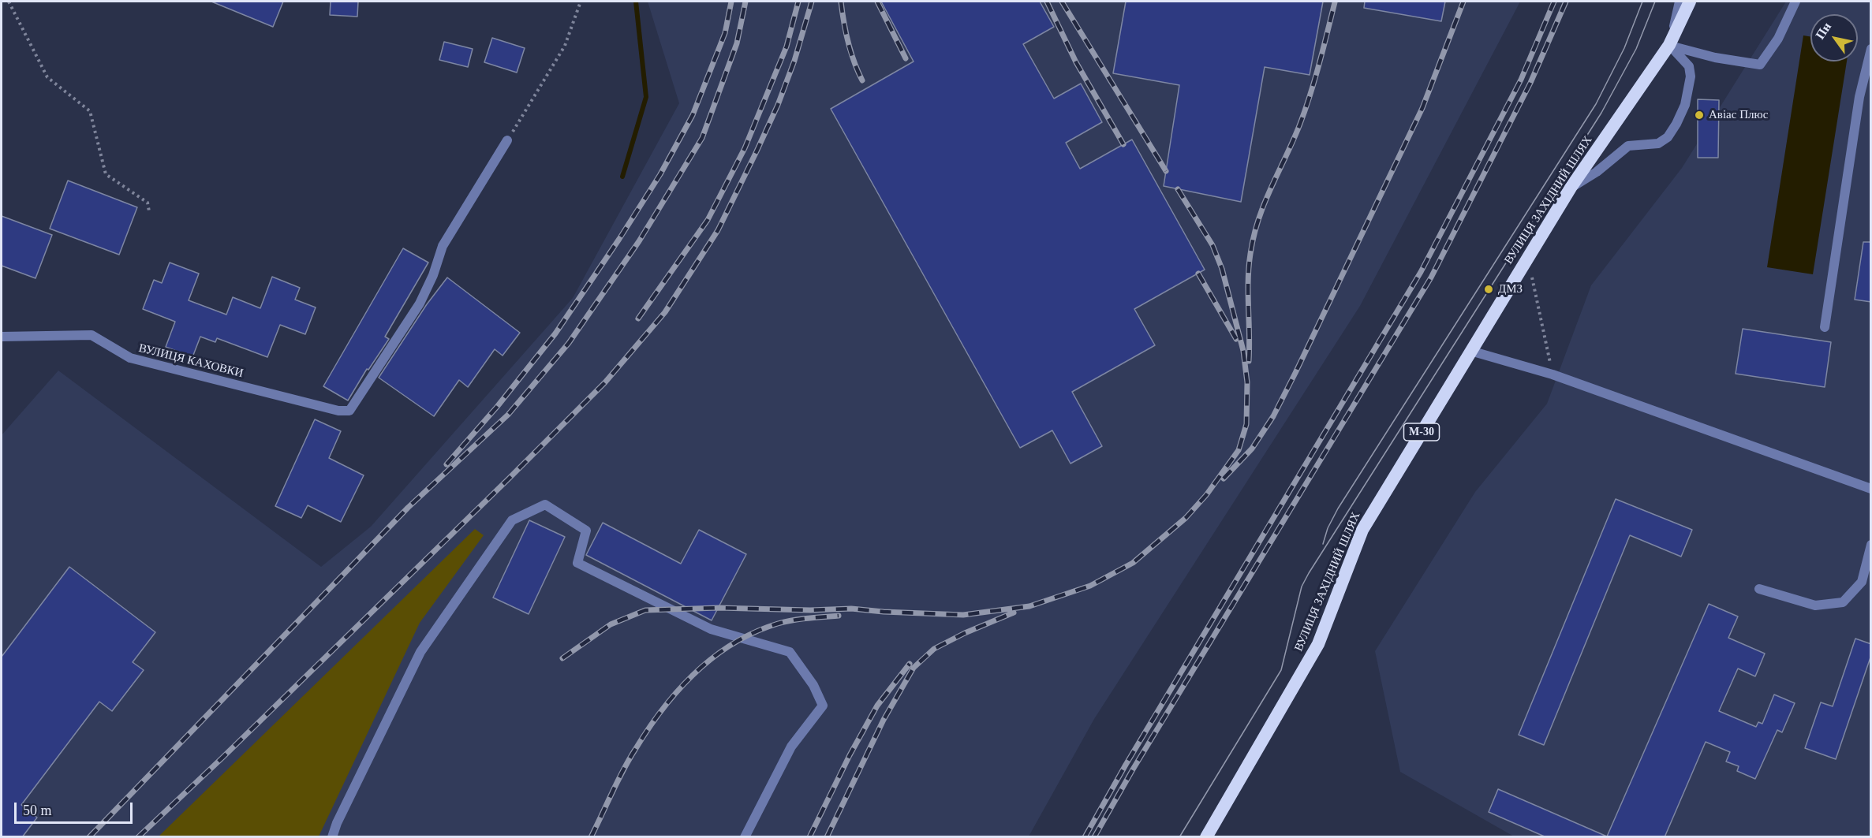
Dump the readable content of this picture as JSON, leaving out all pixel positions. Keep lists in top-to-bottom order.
{
  "streets": {
    "highway": ["ВУЛИЦЯ ЗАХІДНИЙ ШЛЯХ", "М-30"],
    "street": ["ВУЛИЦЯ КАХОВКИ"]
  },
  "crossings": [
    ["ВУЛИЦЯ ЗАХІДНИЙ ШЛЯХ", "М-30"]
  ],
  "places": ["Авіас Плюс", "ДМЗ"],
  "scale_bar": "50 m",
  "north": "top left"
}
